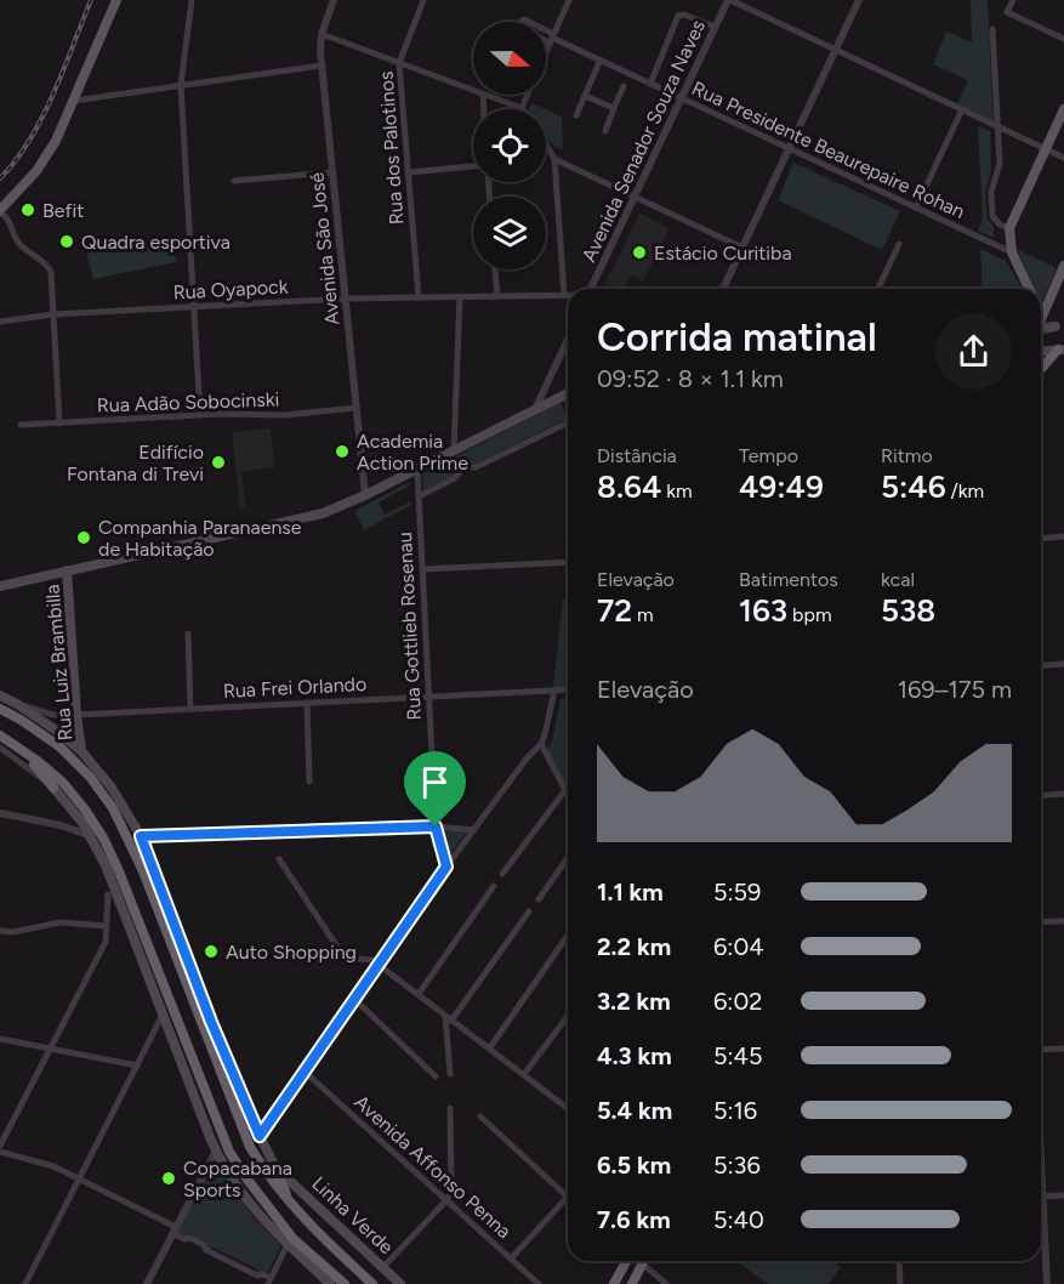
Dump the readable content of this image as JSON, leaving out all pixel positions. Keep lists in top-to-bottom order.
{
  "streets": {
    "highway": ["Linha Verde"],
    "main road": ["Rua Luiz Brambilla"],
    "street": [
      "Avenida Senador Souza Naves",
      "Rua dos Palotinos",
      "Rua Presidente Beaurepaire Rohan",
      "Avenida São José",
      "Rua Oyapock",
      "Rua Adão Sobocinski",
      "Rua Gottlieb Rosenau",
      "Rua Frei Orlando",
      "Avenida Affonso Penna"
    ]
  },
  "crossings": [
    ["Avenida Senador Souza Naves", "Rua Presidente Beaurepaire Rohan"],
    ["Rua dos Palotinos", "Rua Oyapock"],
    ["Avenida São José", "Rua Oyapock"],
    ["Avenida São José", "Rua Adão Sobocinski"],
    ["Rua Gottlieb Rosenau", "Rua Frei Orlando"],
    ["Rua Luiz Brambilla", "Rua Frei Orlando"],
    ["Rua Luiz Brambilla", "Linha Verde"],
    ["Rua Frei Orlando", "Linha Verde"]
  ],
  "places": [
    "Befit",
    "Quadra esportiva",
    "Estácio Curitiba",
    "Academia Action Prime",
    "Edifício Fontana di Trevi",
    "Companhia Paranaense de Habitação",
    "Auto Shopping",
    "Copacabana Sports"
  ],
  "north": "right",
  "page": {
    "heading": ["Corrida matinal", "09:52 · 8 × 1.1 km"],
    "stats": [
      ["Distância", "8.64 km"],
      ["Tempo", "49:49"],
      ["Ritmo", "5:46 /km"],
      ["Elevação", "72 m"],
      ["Batimentos", "163 bpm"],
      ["kcal", "538"]
    ],
    "chart": ["Elevação", "169–175 m"],
    "list": [
      {
        "name": "1.1 km",
        "note": "5:59"
      },
      {
        "name": "2.2 km",
        "note": "6:04"
      },
      {
        "name": "3.2 km",
        "note": "6:02"
      },
      {
        "name": "4.3 km",
        "note": "5:45"
      },
      {
        "name": "5.4 km",
        "note": "5:16"
      },
      {
        "name": "6.5 km",
        "note": "5:36"
      },
      {
        "name": "7.6 km",
        "note": "5:40"
      }
    ]
  }
}
